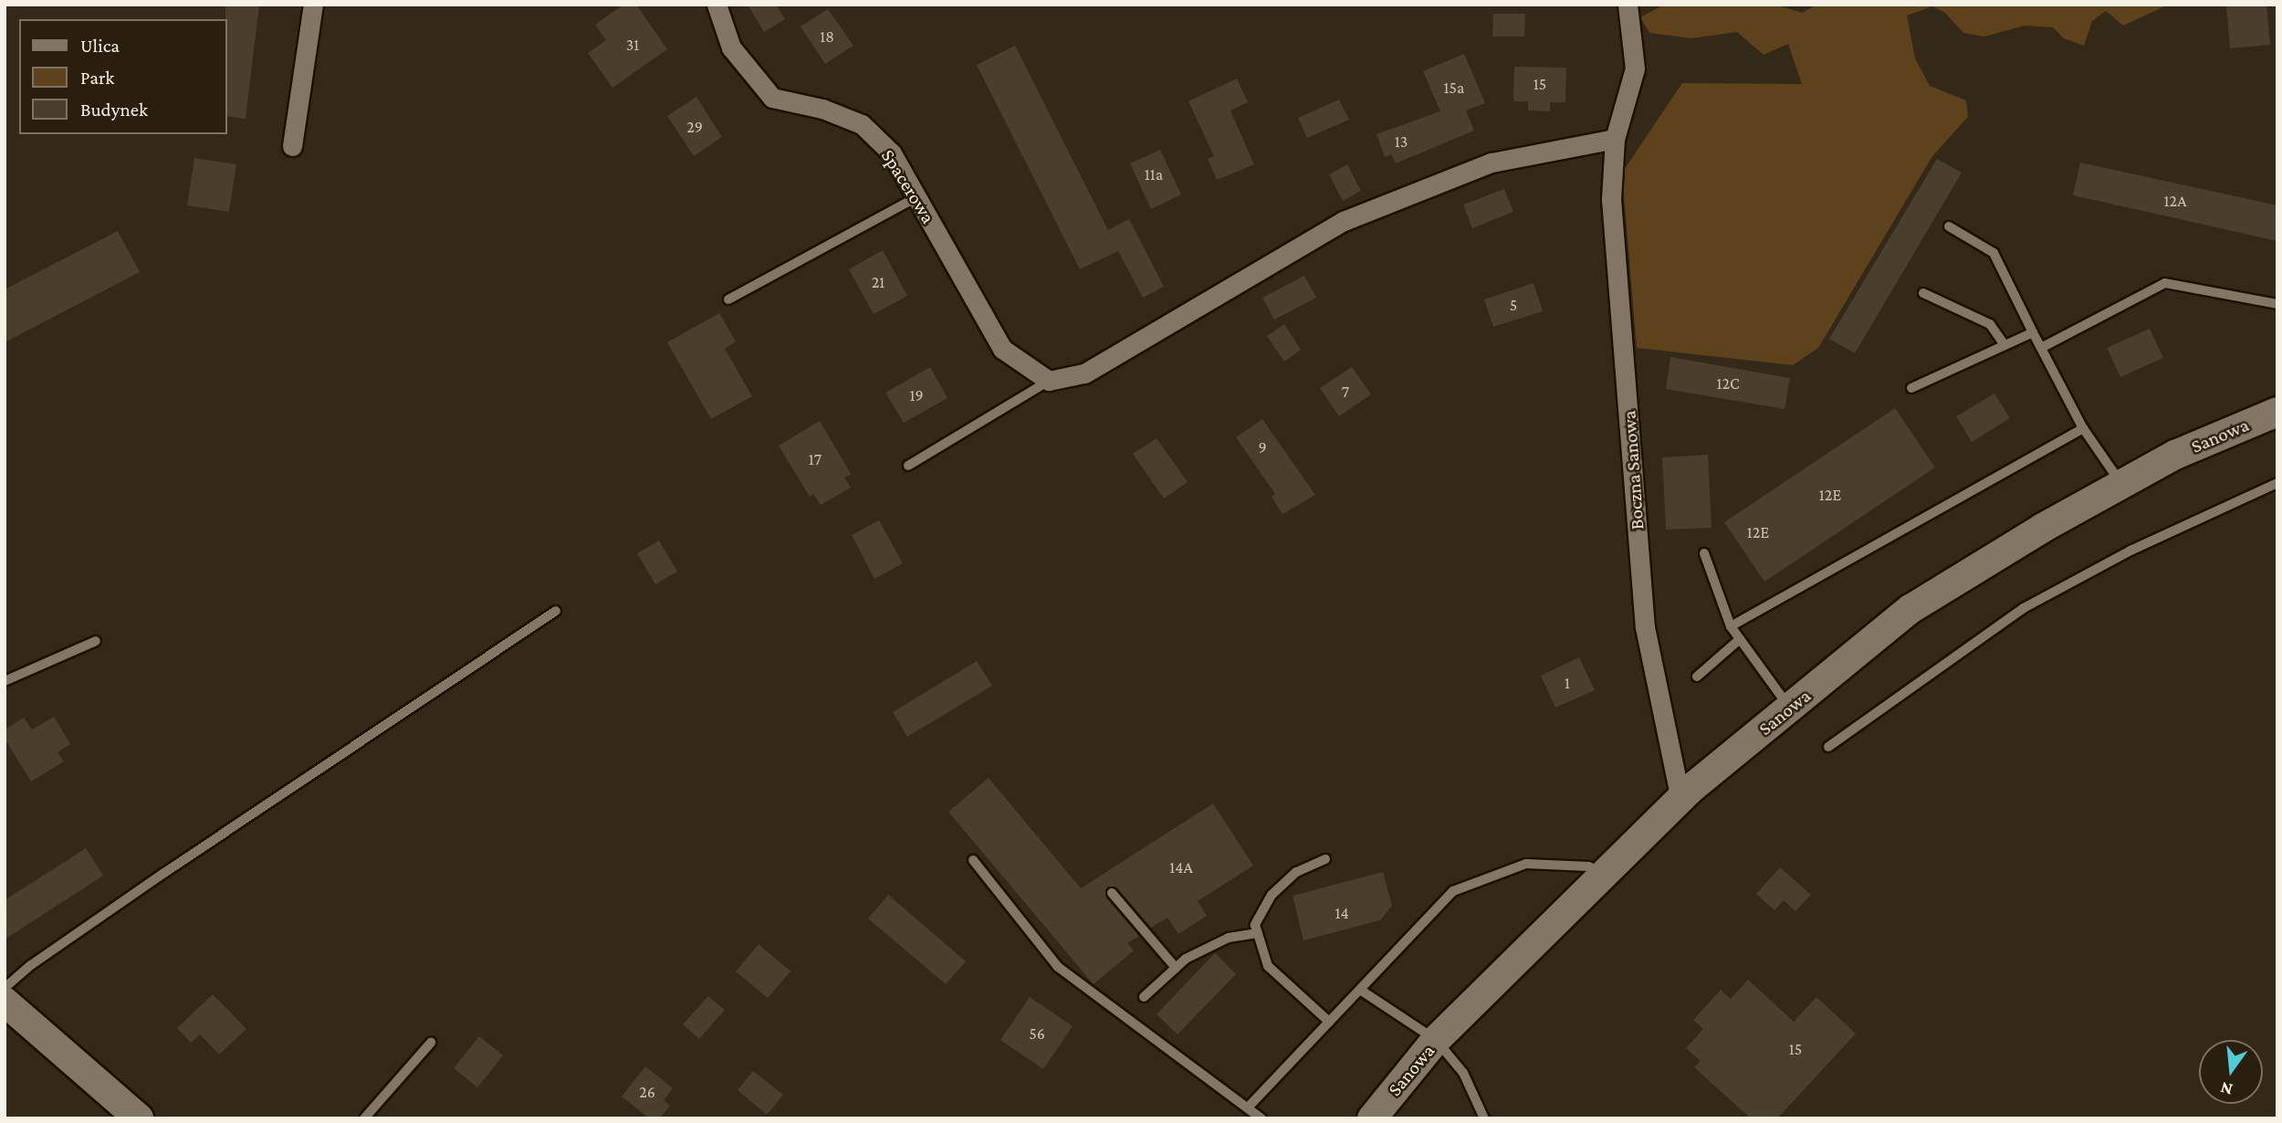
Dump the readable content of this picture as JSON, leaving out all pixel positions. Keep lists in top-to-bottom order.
{
  "streets": {
    "main road": ["Sanowa"],
    "street": ["Spacerowa", "Boczna Sanowa"]
  },
  "crossings": [
    ["Sanowa", "Boczna Sanowa"]
  ],
  "house_numbers": [
    "18",
    "31",
    "15",
    "15a",
    "29",
    "13",
    "11a",
    "12A",
    "21",
    "5",
    "12C",
    "7",
    "19",
    "9",
    "17",
    "12E",
    "12E",
    "1",
    "14A",
    "14",
    "56",
    "15",
    "26"
  ],
  "legend": ["Ulica", "Park", "Budynek"],
  "north": "bottom"
}
